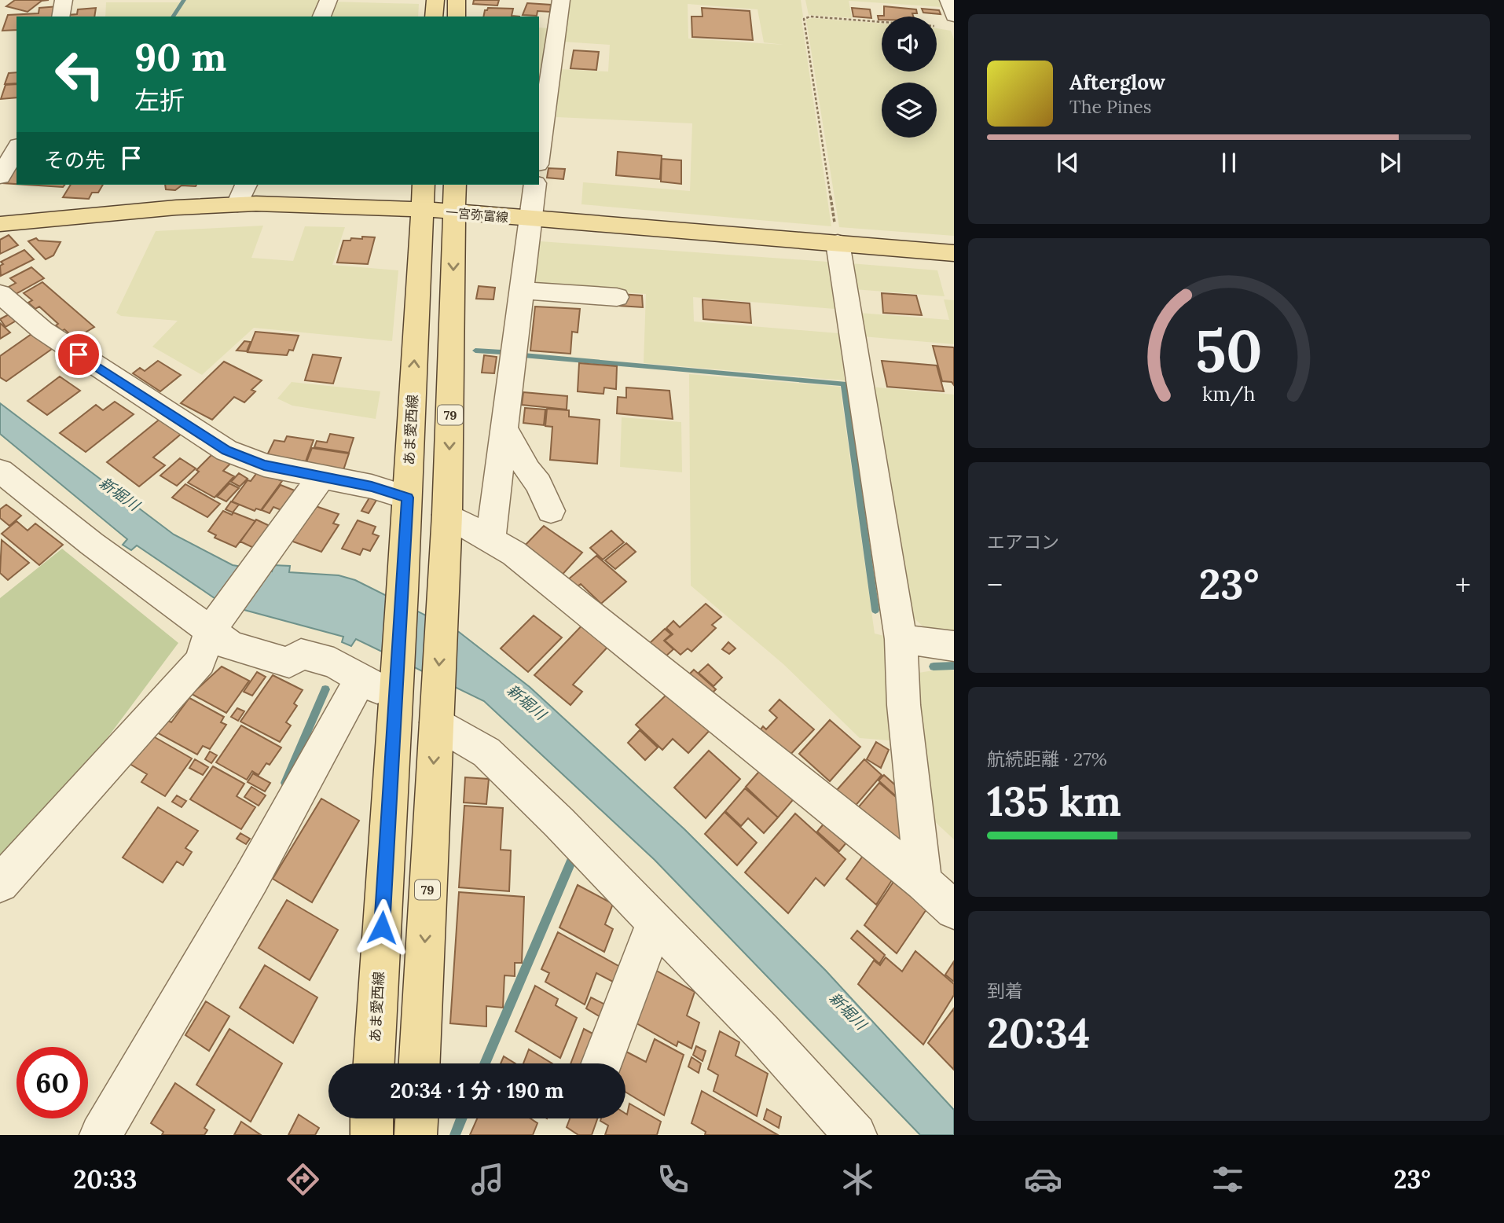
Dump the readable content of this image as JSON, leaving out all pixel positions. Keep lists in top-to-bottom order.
{
  "streets": {
    "main road": ["一宮弥富線", "79", "あま愛西線"]
  },
  "crossings": [
    ["一宮弥富線", "79"],
    ["一宮弥富線", "あま愛西線"]
  ],
  "water": ["新堀川"],
  "page": {
    "turn": ["90 m", "左折"],
    "song": ["Afterglow", "The Pines"],
    "then": "その先",
    "tile": [
      "エアコン",
      ["航続距離 · 27%", "135 km"],
      ["到着", "20:34"]
    ],
    "heat": ["−", "23°", "+"],
    "limit": "60",
    "trip": "20:34 · 1 分 · 190 m",
    "tabs": ["20:33", "23°"],
    "gauge": ["50", "km/h"]
  }
}
